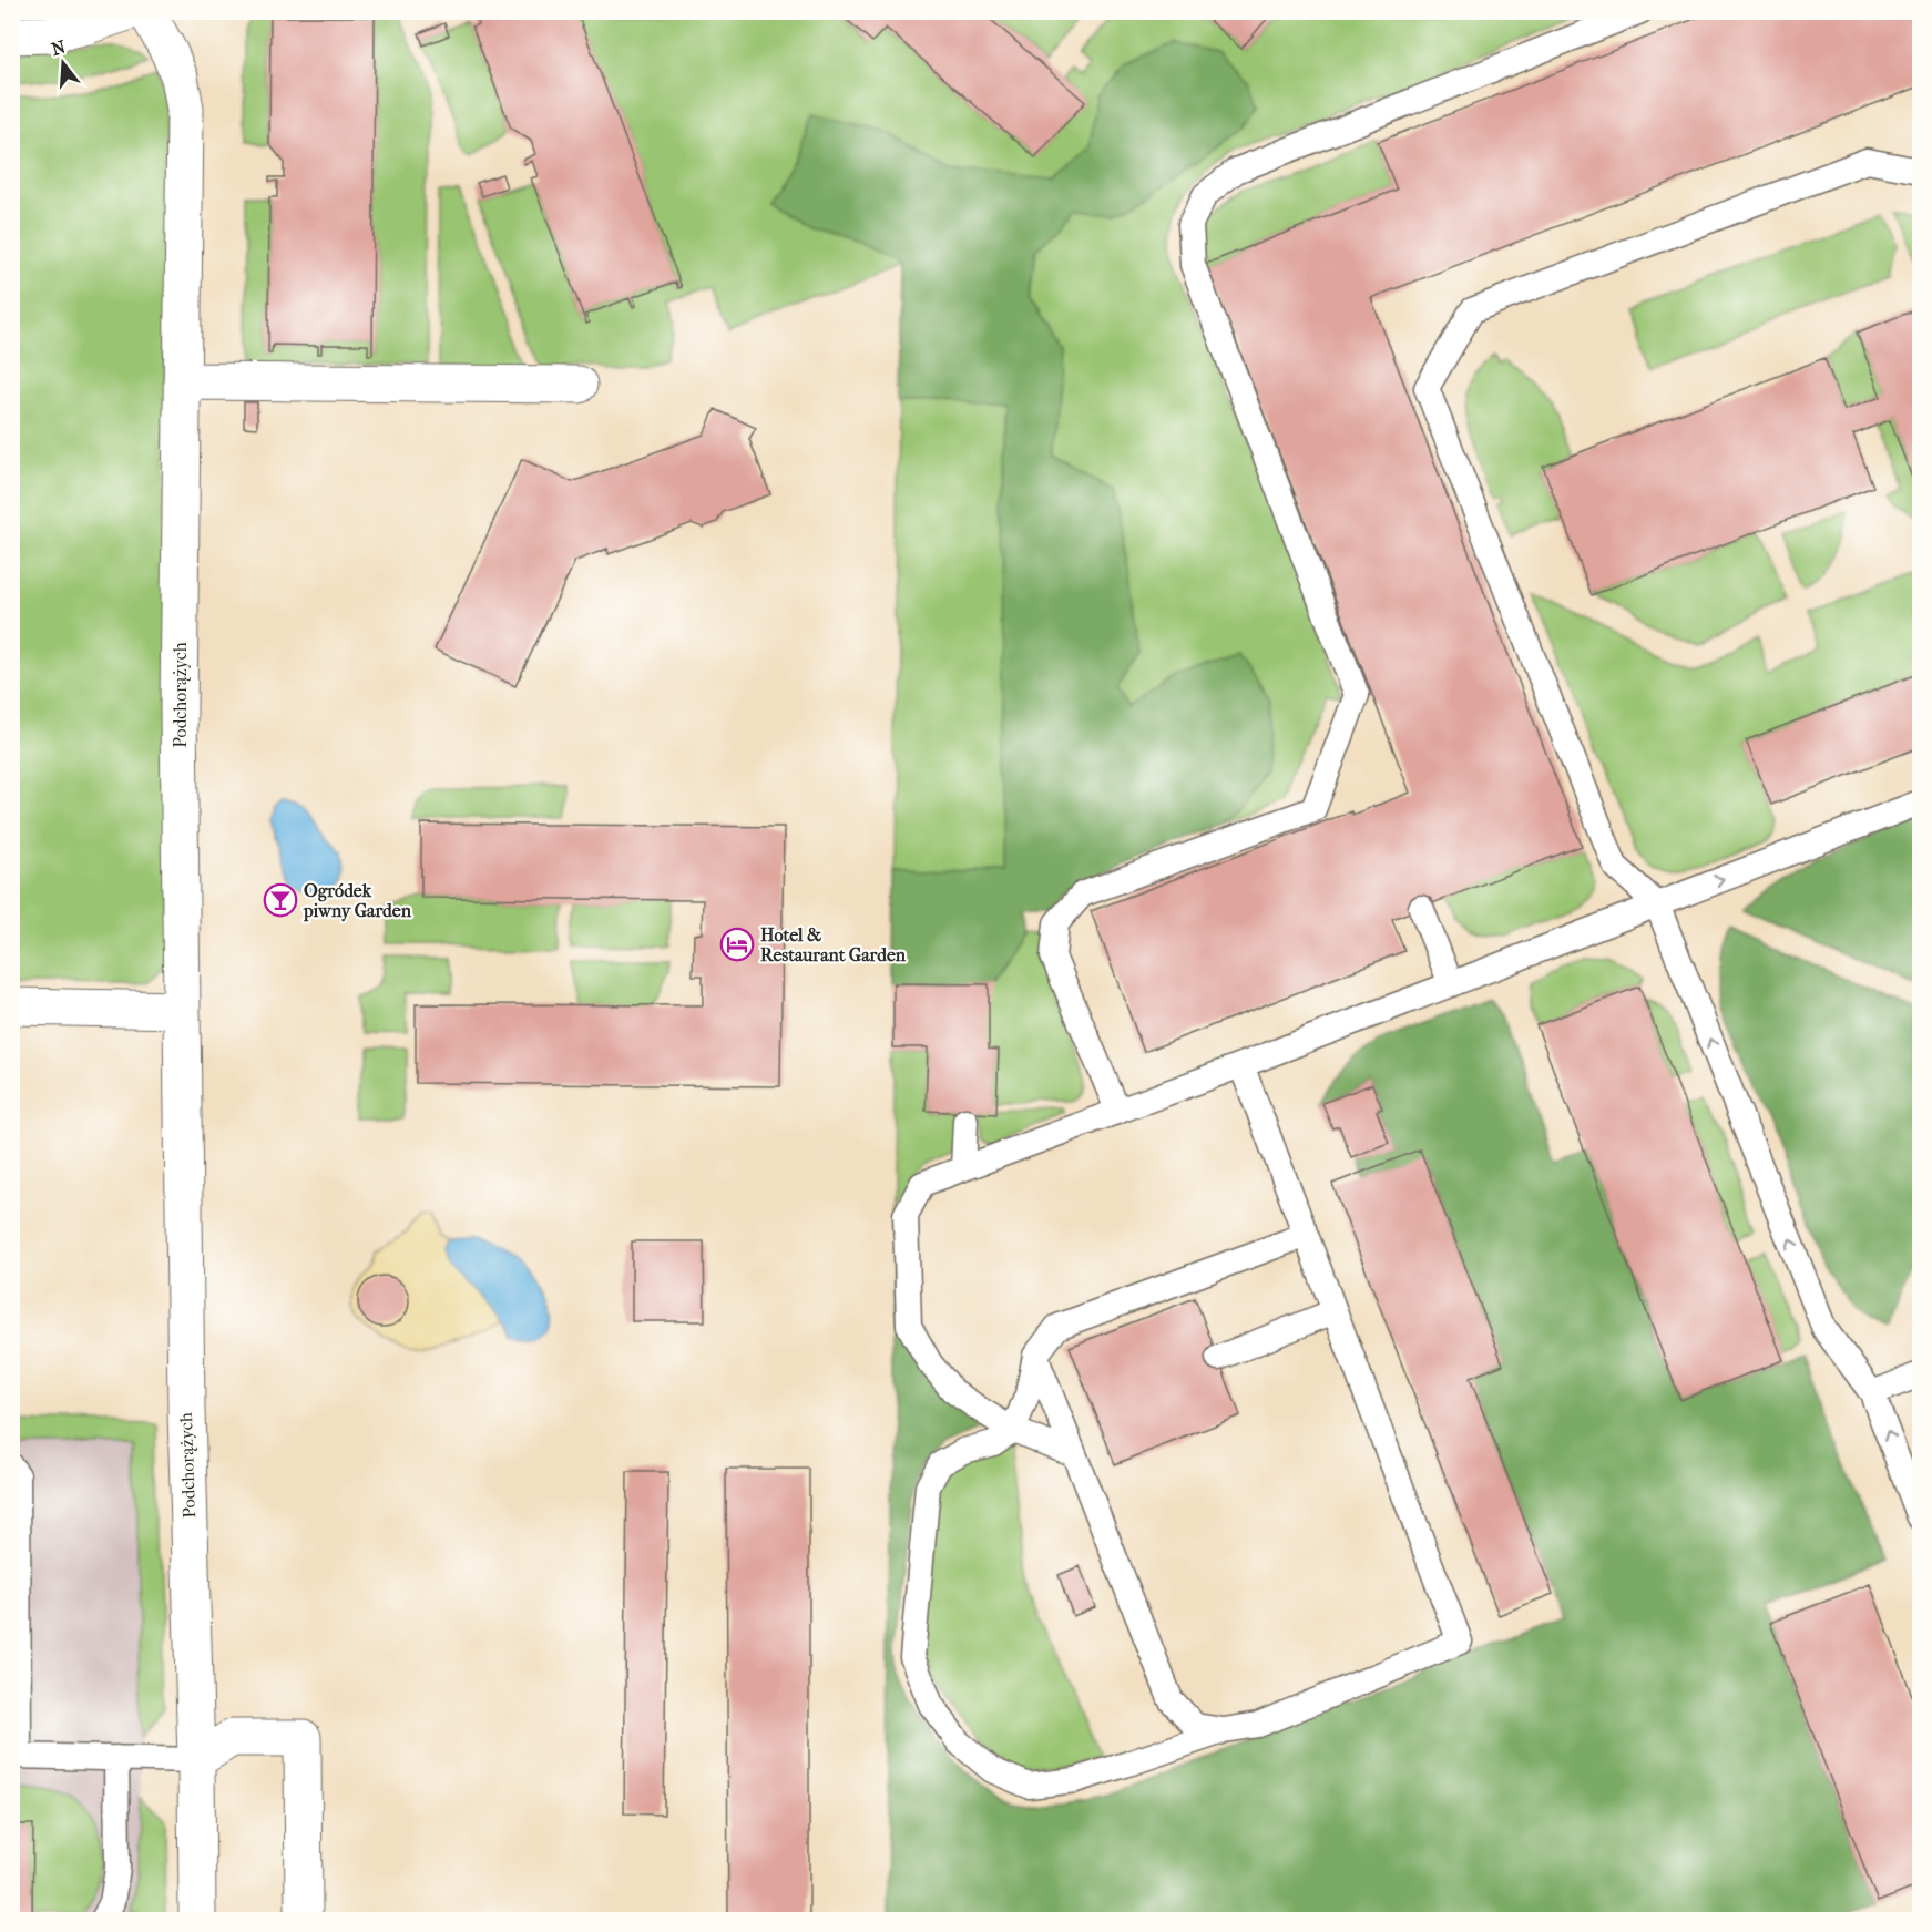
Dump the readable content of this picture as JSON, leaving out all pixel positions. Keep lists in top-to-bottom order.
{
  "streets": {
    "street": ["Podchorążych"]
  },
  "places": {
    "bar": ["Ogródek piwny Garden"],
    "hotel": ["Hotel & Restaurant Garden"]
  },
  "north": "top"
}
